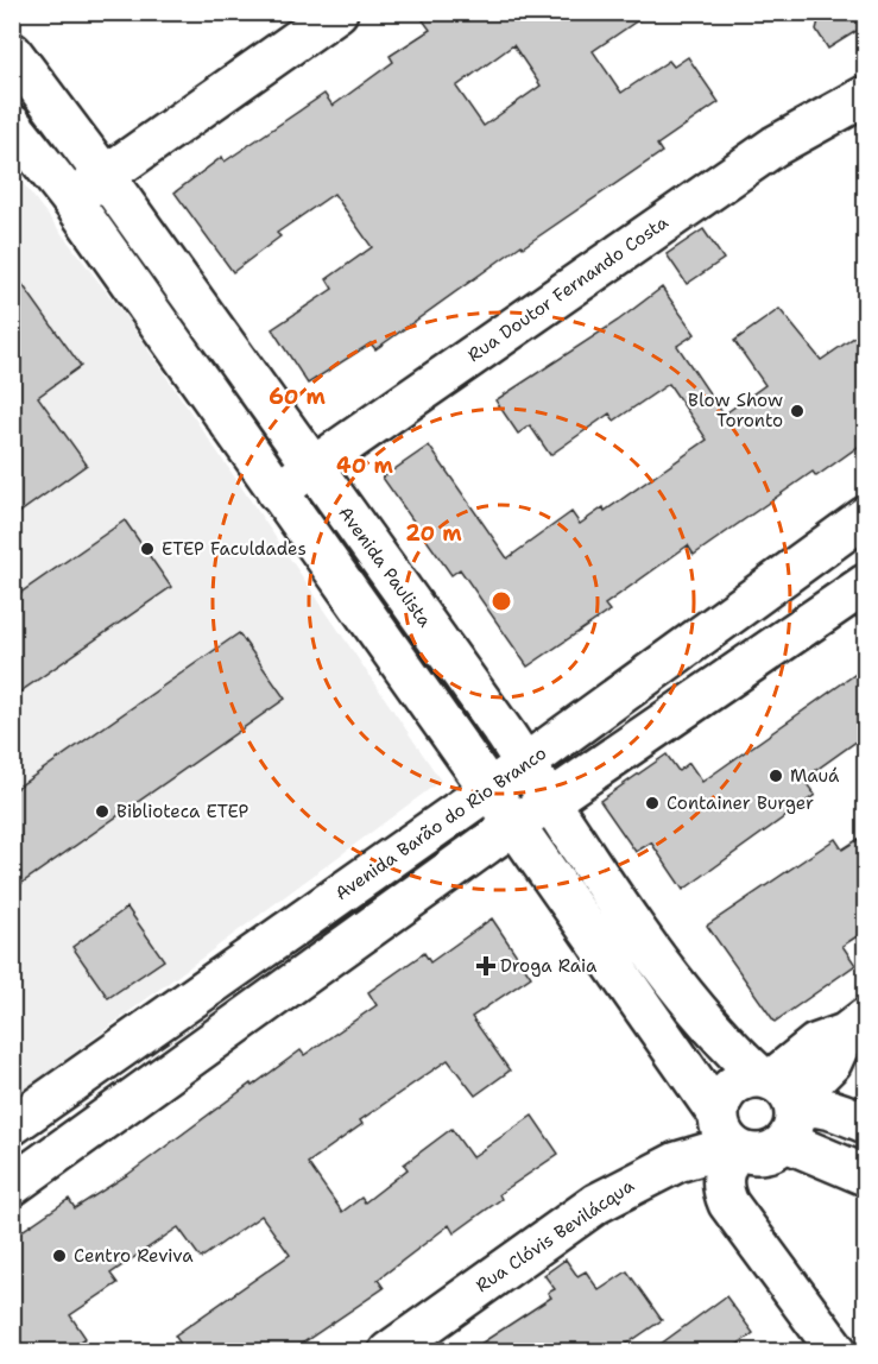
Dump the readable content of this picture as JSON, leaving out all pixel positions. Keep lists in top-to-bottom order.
{
  "streets": {
    "street": [
      "Rua Doutor Fernando Costa",
      "Avenida Paulista",
      "Avenida Barão do Rio Branco",
      "Rua Clóvis Bevilácqua"
    ]
  },
  "crossings": [
    ["Rua Doutor Fernando Costa", "Avenida Paulista"],
    ["Avenida Paulista", "Avenida Barão do Rio Branco"],
    ["Avenida Paulista", "Rua Clóvis Bevilácqua"]
  ],
  "places": {
    "other": [
      "Blow Show Toronto",
      "ETEP Faculdades",
      "Mauá",
      "Container Burger",
      "Biblioteca ETEP",
      "Centro Reviva"
    ],
    "health": ["Droga Raia"]
  },
  "rings": ["60 m", "40 m", "20 m"]
}
